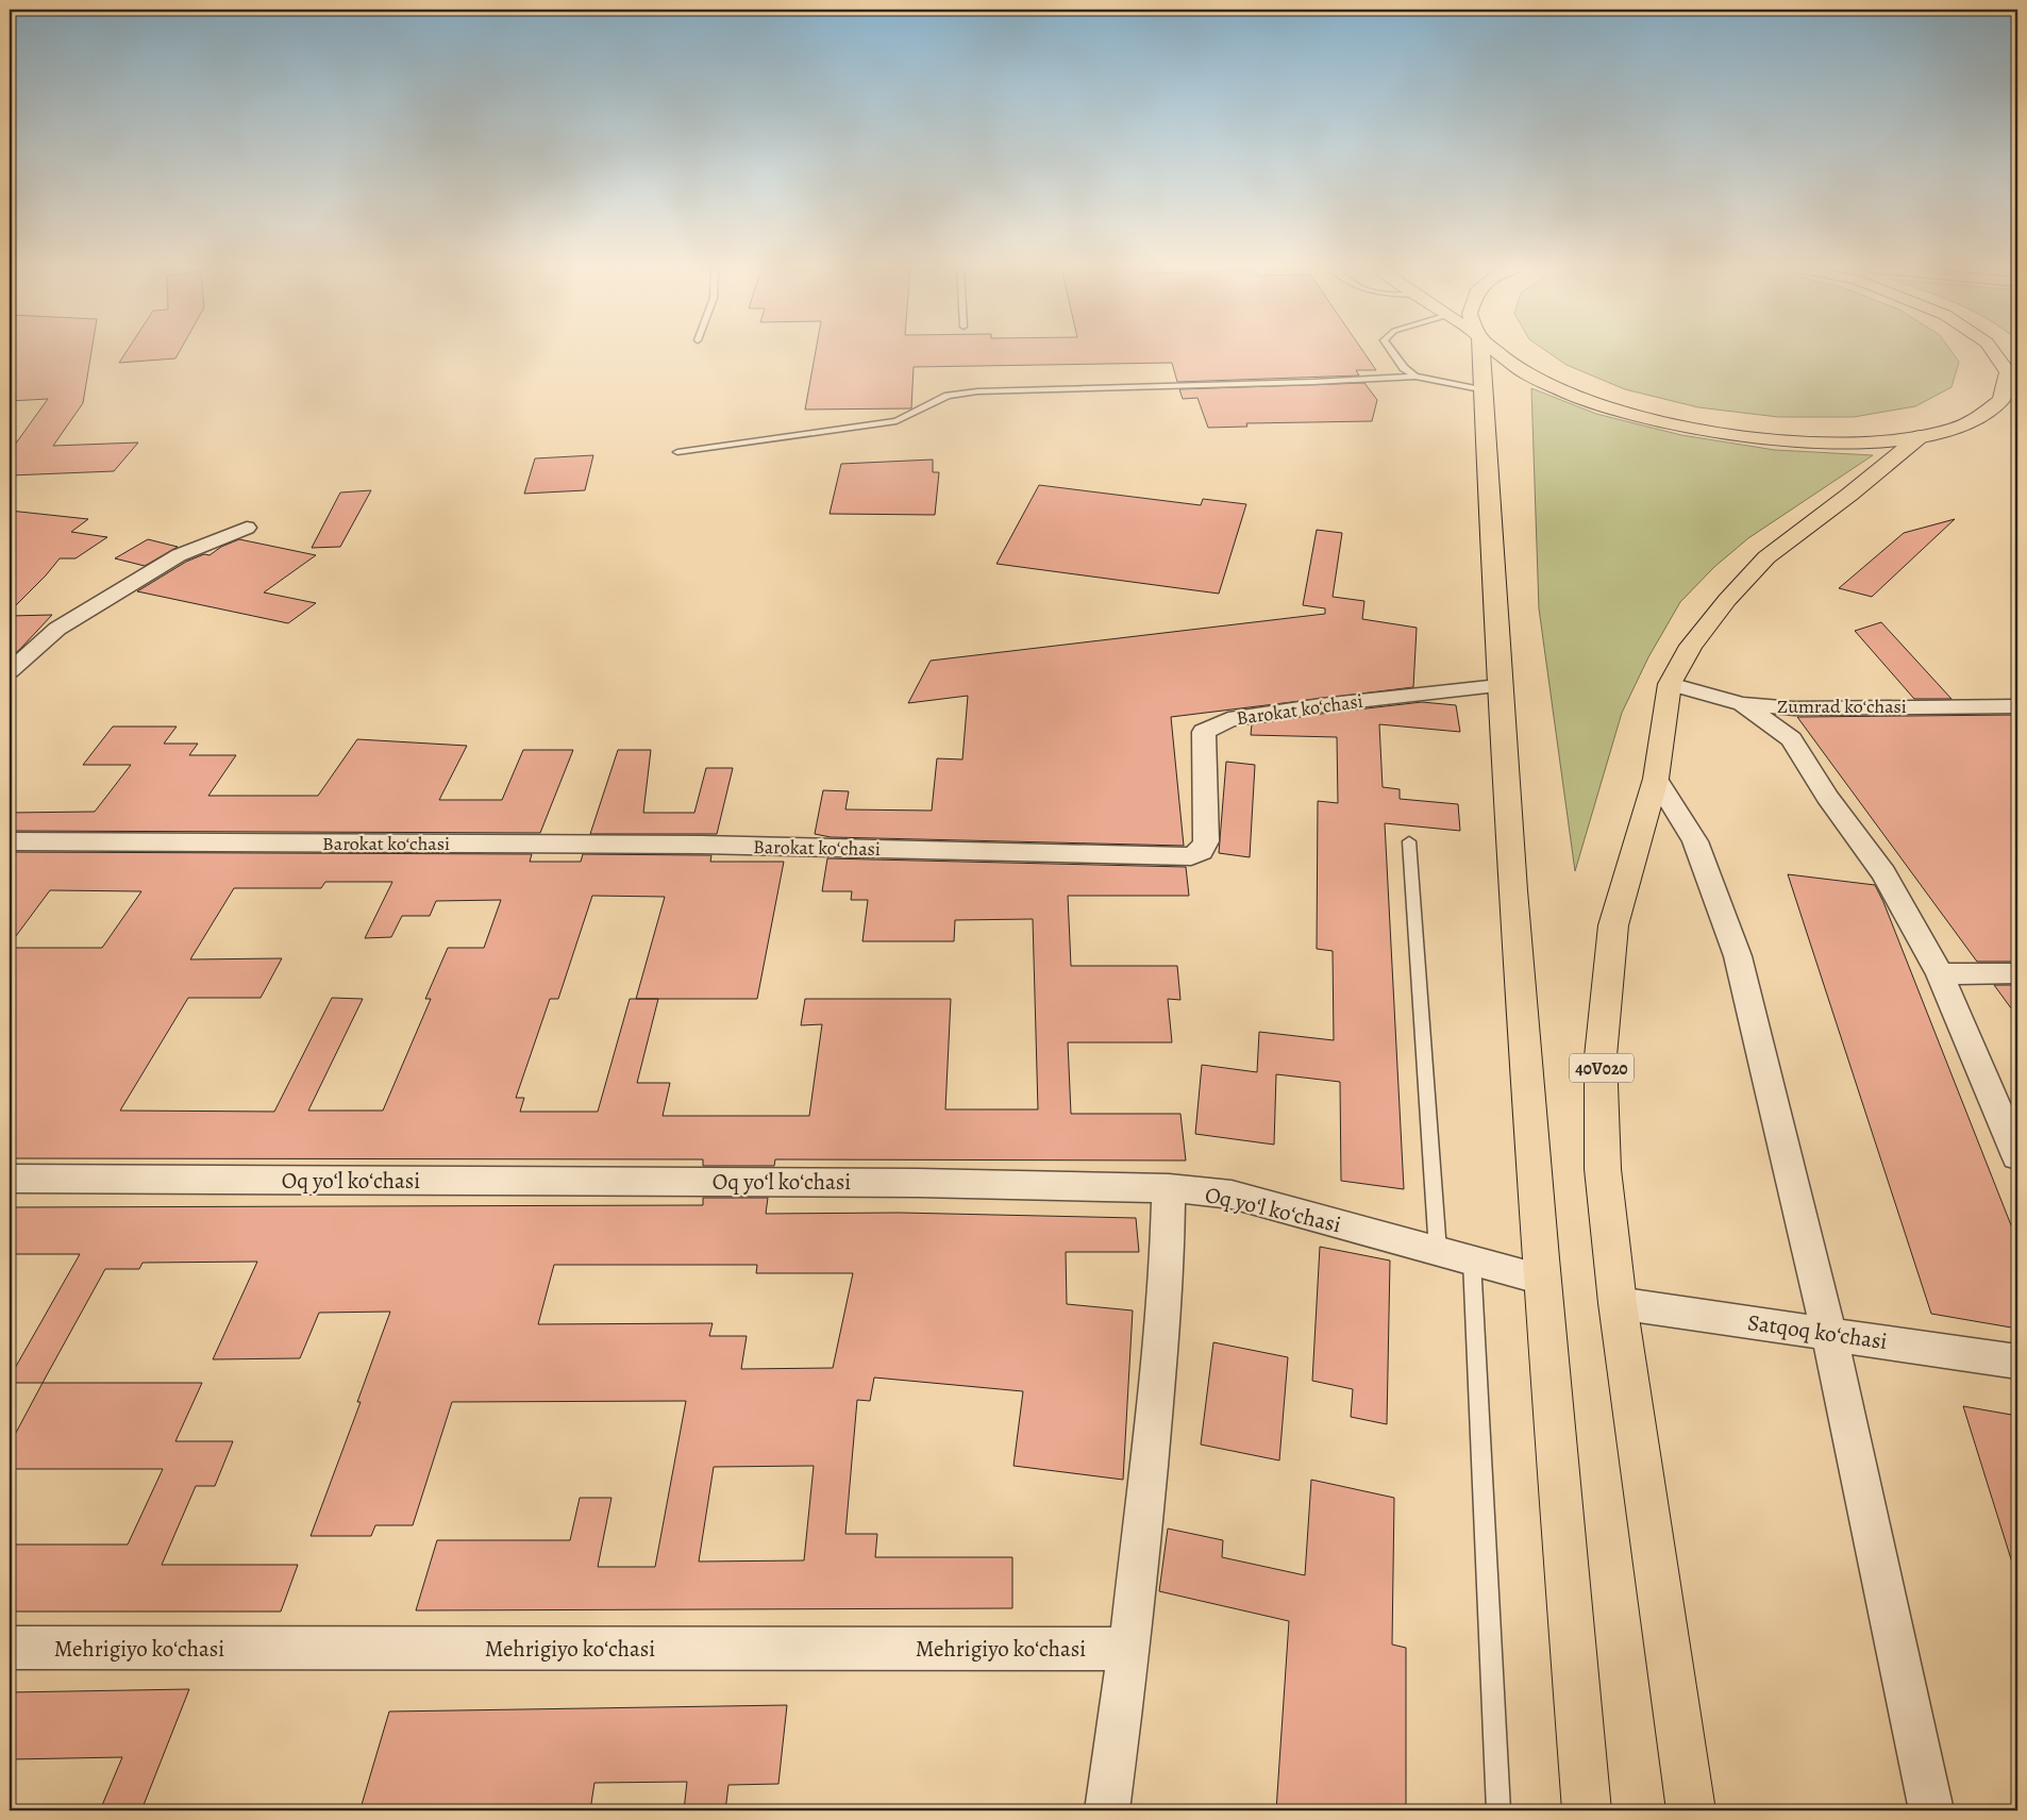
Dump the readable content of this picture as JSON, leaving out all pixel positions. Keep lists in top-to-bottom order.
{
  "streets": {
    "main road": ["40V020"],
    "street": [
      "Zumrad koʻchasi",
      "Barokat koʻchasi",
      "Oq yoʻl koʻchasi",
      "Satqoq koʻchasi",
      "Mehrigiyo koʻchasi"
    ]
  },
  "crossings": [
    ["Zumrad koʻchasi", "40V020"],
    ["40V020", "Satqoq koʻchasi"]
  ]
}
